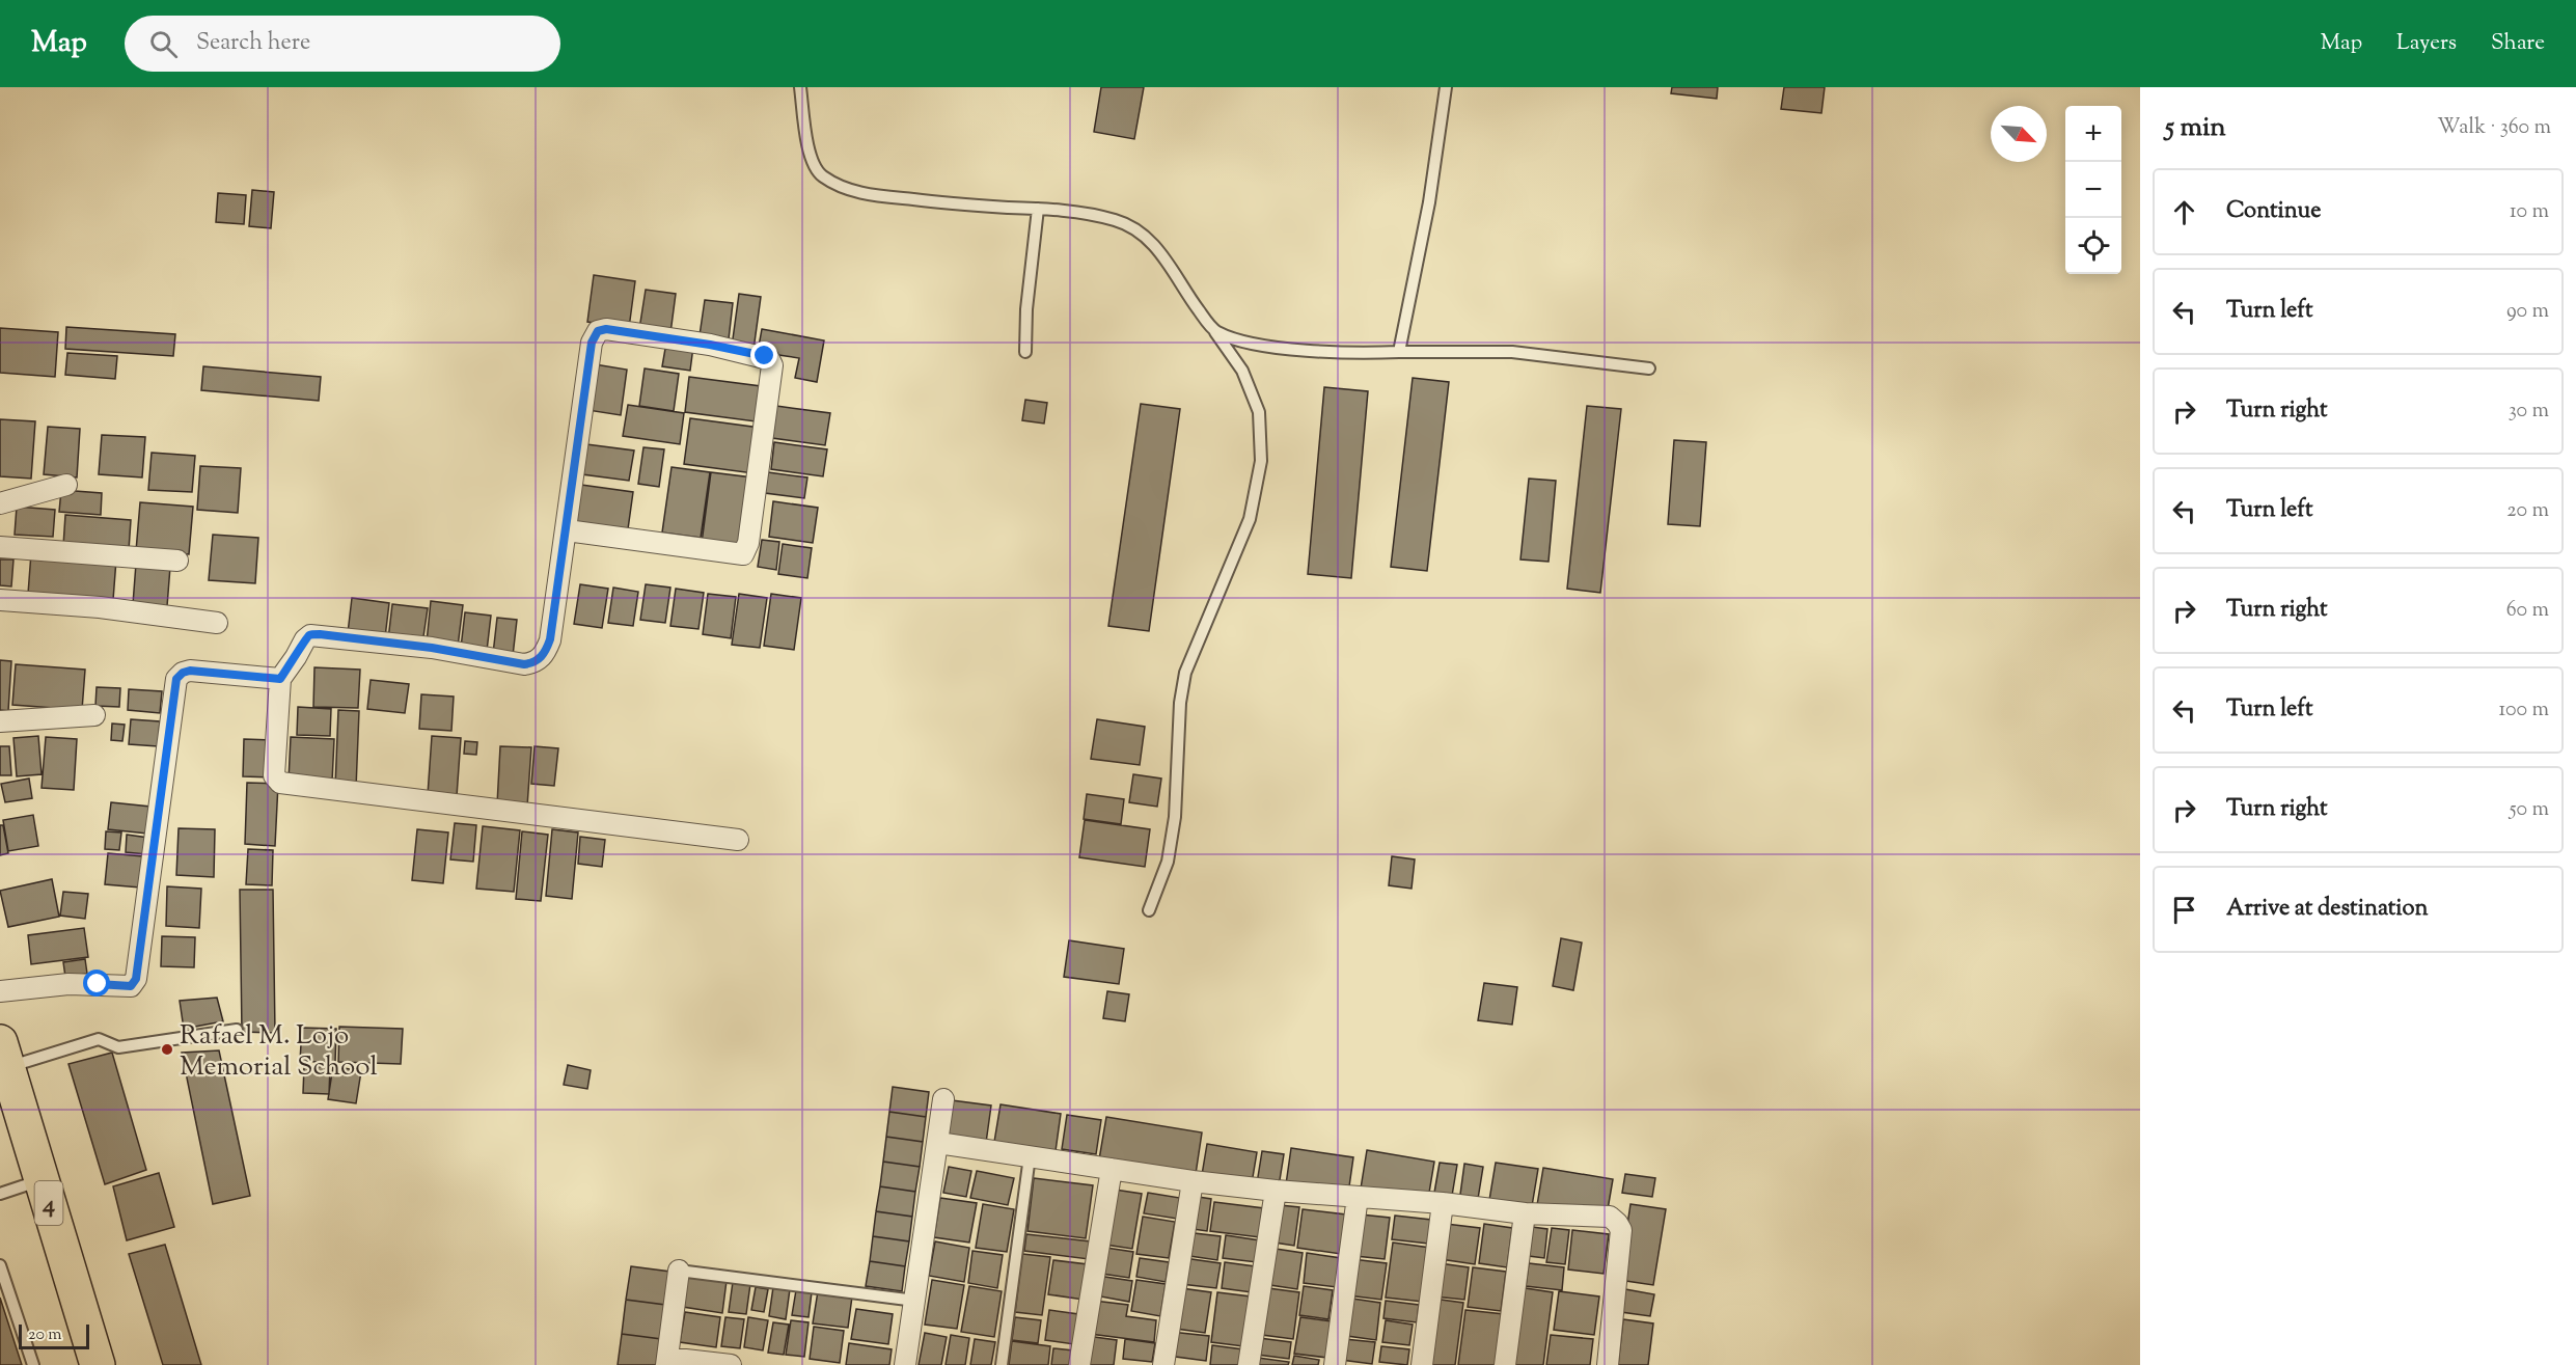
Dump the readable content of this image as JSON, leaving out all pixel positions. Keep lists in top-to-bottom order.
{
  "streets": {
    "highway": ["4"]
  },
  "places": ["Rafael M. Lojo Memorial School"],
  "scale_bar": "20 m",
  "north": "bottom right",
  "page": {
    "header": "Map",
    "search": "Search here",
    "nav": ["Map", "Layers", "Share"],
    "heading": ["5 min", "Walk · 360 m"],
    "map_buttons": ["+", "−"],
    "list": [
      ["Continue", "10 m"],
      ["Turn left", "90 m"],
      ["Turn right", "30 m"],
      ["Turn left", "20 m"],
      ["Turn right", "60 m"],
      ["Turn left", "100 m"],
      ["Turn right", "50 m"],
      "Arrive at destination"
    ],
    "scale": "20 m"
  }
}
